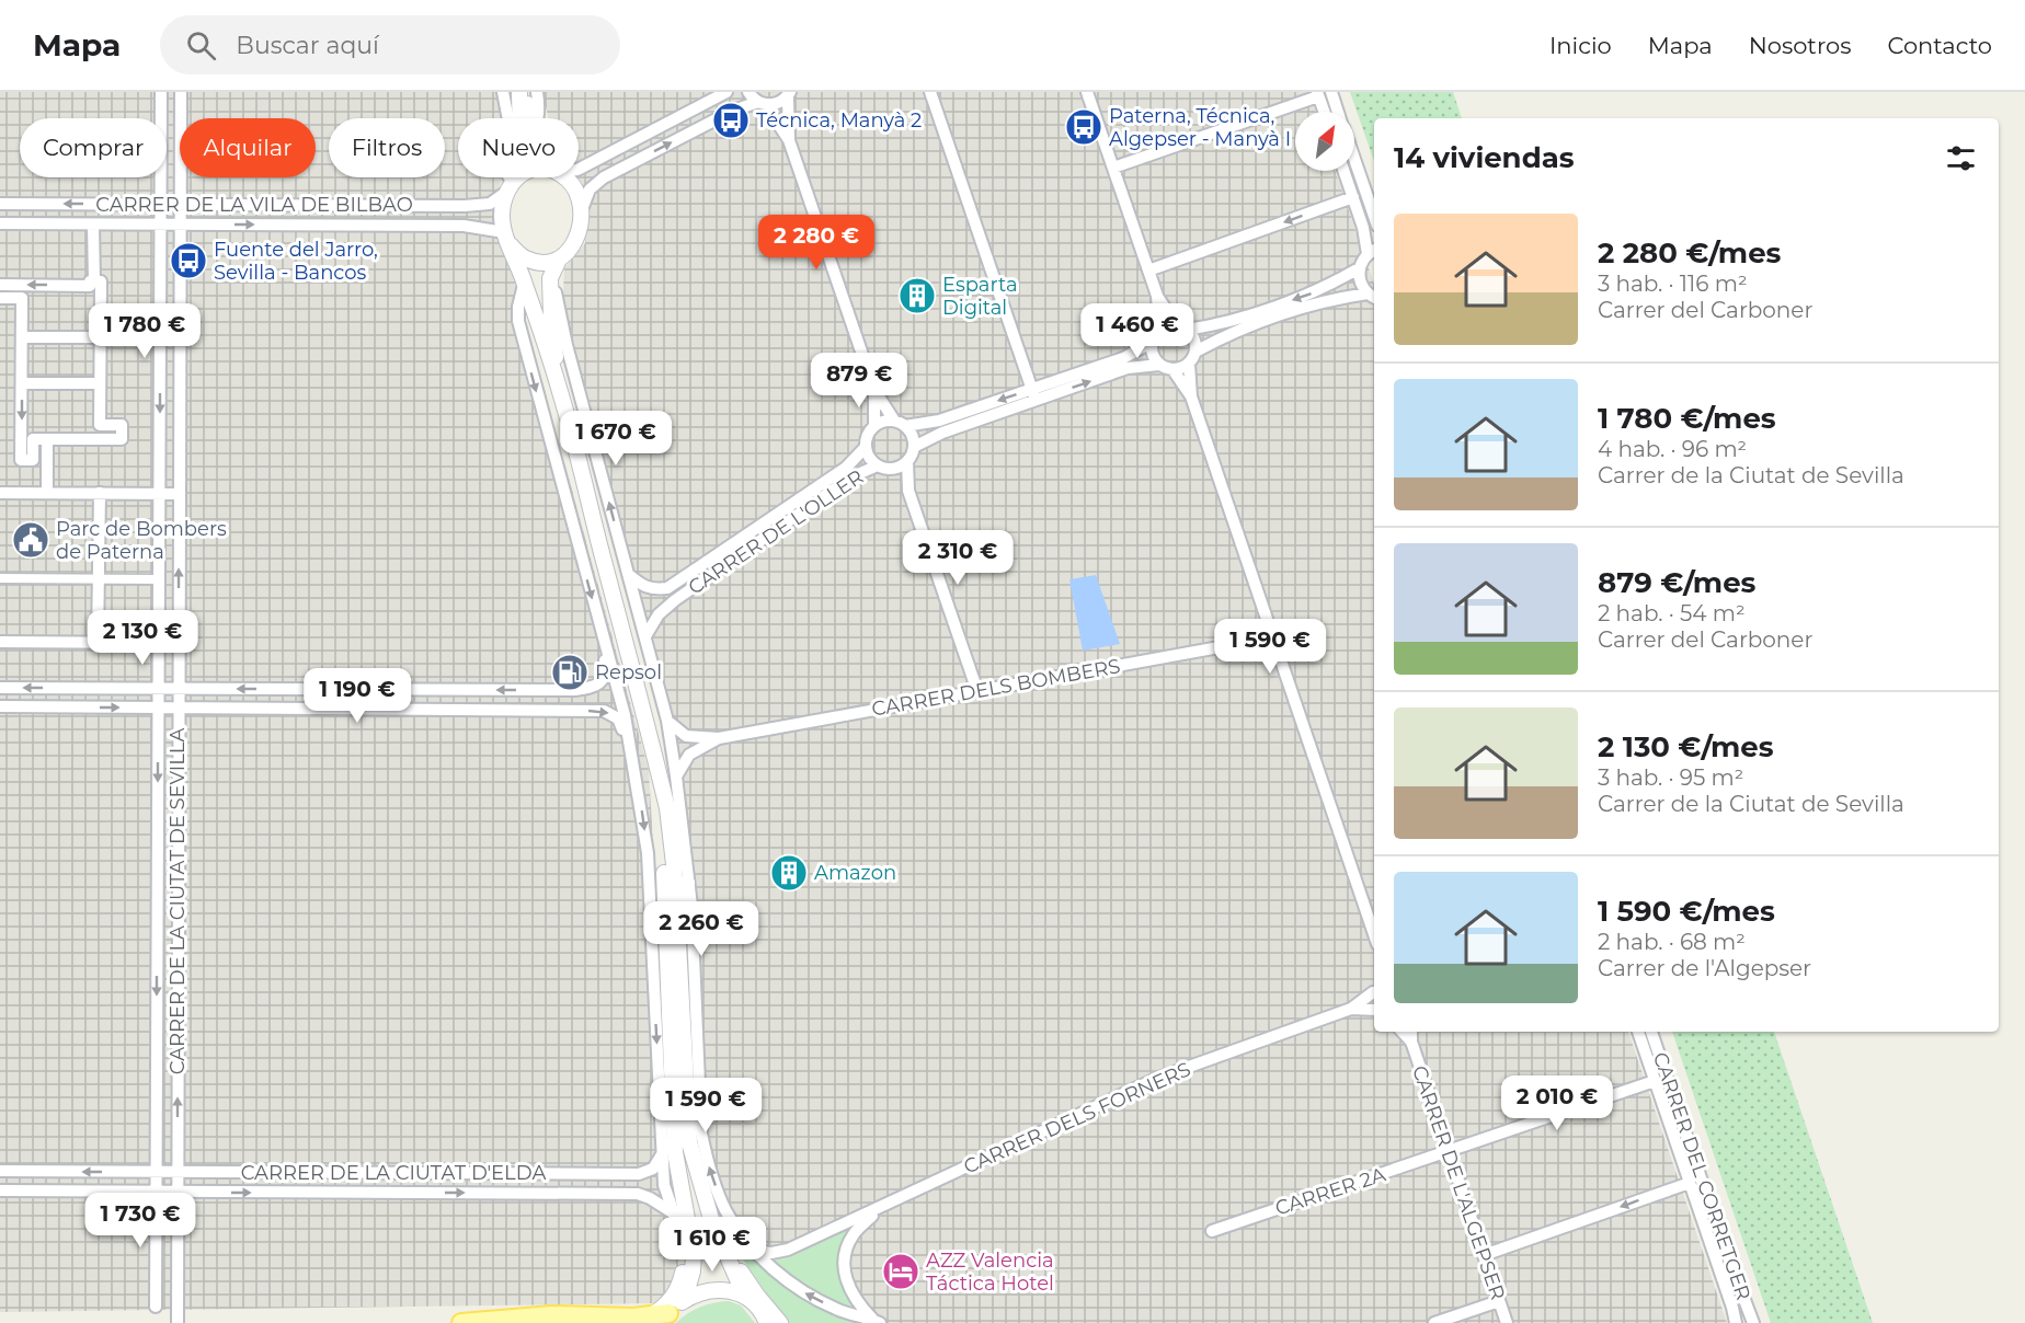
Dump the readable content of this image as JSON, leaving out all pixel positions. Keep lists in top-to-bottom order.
{
  "streets": {
    "street": [
      "CARRER DE LA VILA DE BILBAO",
      "CARRER DE L'OLLER",
      "CARRER DELS BOMBERS",
      "CARRER DE LA CIUTAT DE SEVILLA",
      "CARRER DELS FORNERS",
      "CARRER DE LA CIUTAT D'ELDA",
      "CARRER DEL CORRETGER",
      "CARRER DE L'ALGEPSER",
      "CARRER 2A"
    ]
  },
  "crossings": [
    ["CARRER DE LA VILA DE BILBAO", "CARRER DE LA CIUTAT DE SEVILLA"],
    ["CARRER DE LA CIUTAT DE SEVILLA", "CARRER DE LA CIUTAT D'ELDA"],
    ["CARRER DEL CORRETGER", "CARRER 2A"],
    ["CARRER DE L'ALGEPSER", "CARRER 2A"]
  ],
  "places": {
    "bus stop": ["Técnica, Manyà 2", "Paterna, Técnica, Algepser - Manyà I", "Fuente del Jarro, Sevilla - Bancos"],
    "building": ["Esparta Digital", "Amazon"],
    "public building": ["Parc de Bombers de Paterna"],
    "fuel station": ["Repsol"],
    "hotel": ["AZZ Valencia Táctica Hotel"]
  },
  "north": "top right",
  "page": {
    "header": "Mapa",
    "search": "Buscar aquí",
    "nav": [
      "Inicio",
      "Mapa",
      "Nosotros",
      "Contacto"
    ],
    "chip": [
      "Comprar",
      "Alquilar",
      "Filtros",
      "Nuevo"
    ],
    "heading": "14 viviendas",
    "list": [
      {
        "name": "2 280 €/mes",
        "note": "3 hab. · 116 m² · Carrer del Carboner"
      },
      {
        "name": "1 780 €/mes",
        "note": "4 hab. · 96 m² · Carrer de la Ciutat de Sevilla"
      },
      {
        "name": "879 €/mes",
        "note": "2 hab. · 54 m² · Carrer del Carboner"
      },
      {
        "name": "2 130 €/mes",
        "note": "3 hab. · 95 m² · Carrer de la Ciutat de Sevilla"
      },
      {
        "name": "1 590 €/mes",
        "note": "2 hab. · 68 m² · Carrer de l'Algepser"
      }
    ],
    "price": [
      "2 280 €",
      "1 780 €",
      "1 460 €",
      "879 €",
      "1 670 €",
      "2 310 €",
      "2 130 €",
      "1 590 €",
      "1 190 €",
      "2 260 €",
      "2 010 €",
      "1 590 €",
      "1 730 €",
      "1 610 €"
    ]
  }
}
